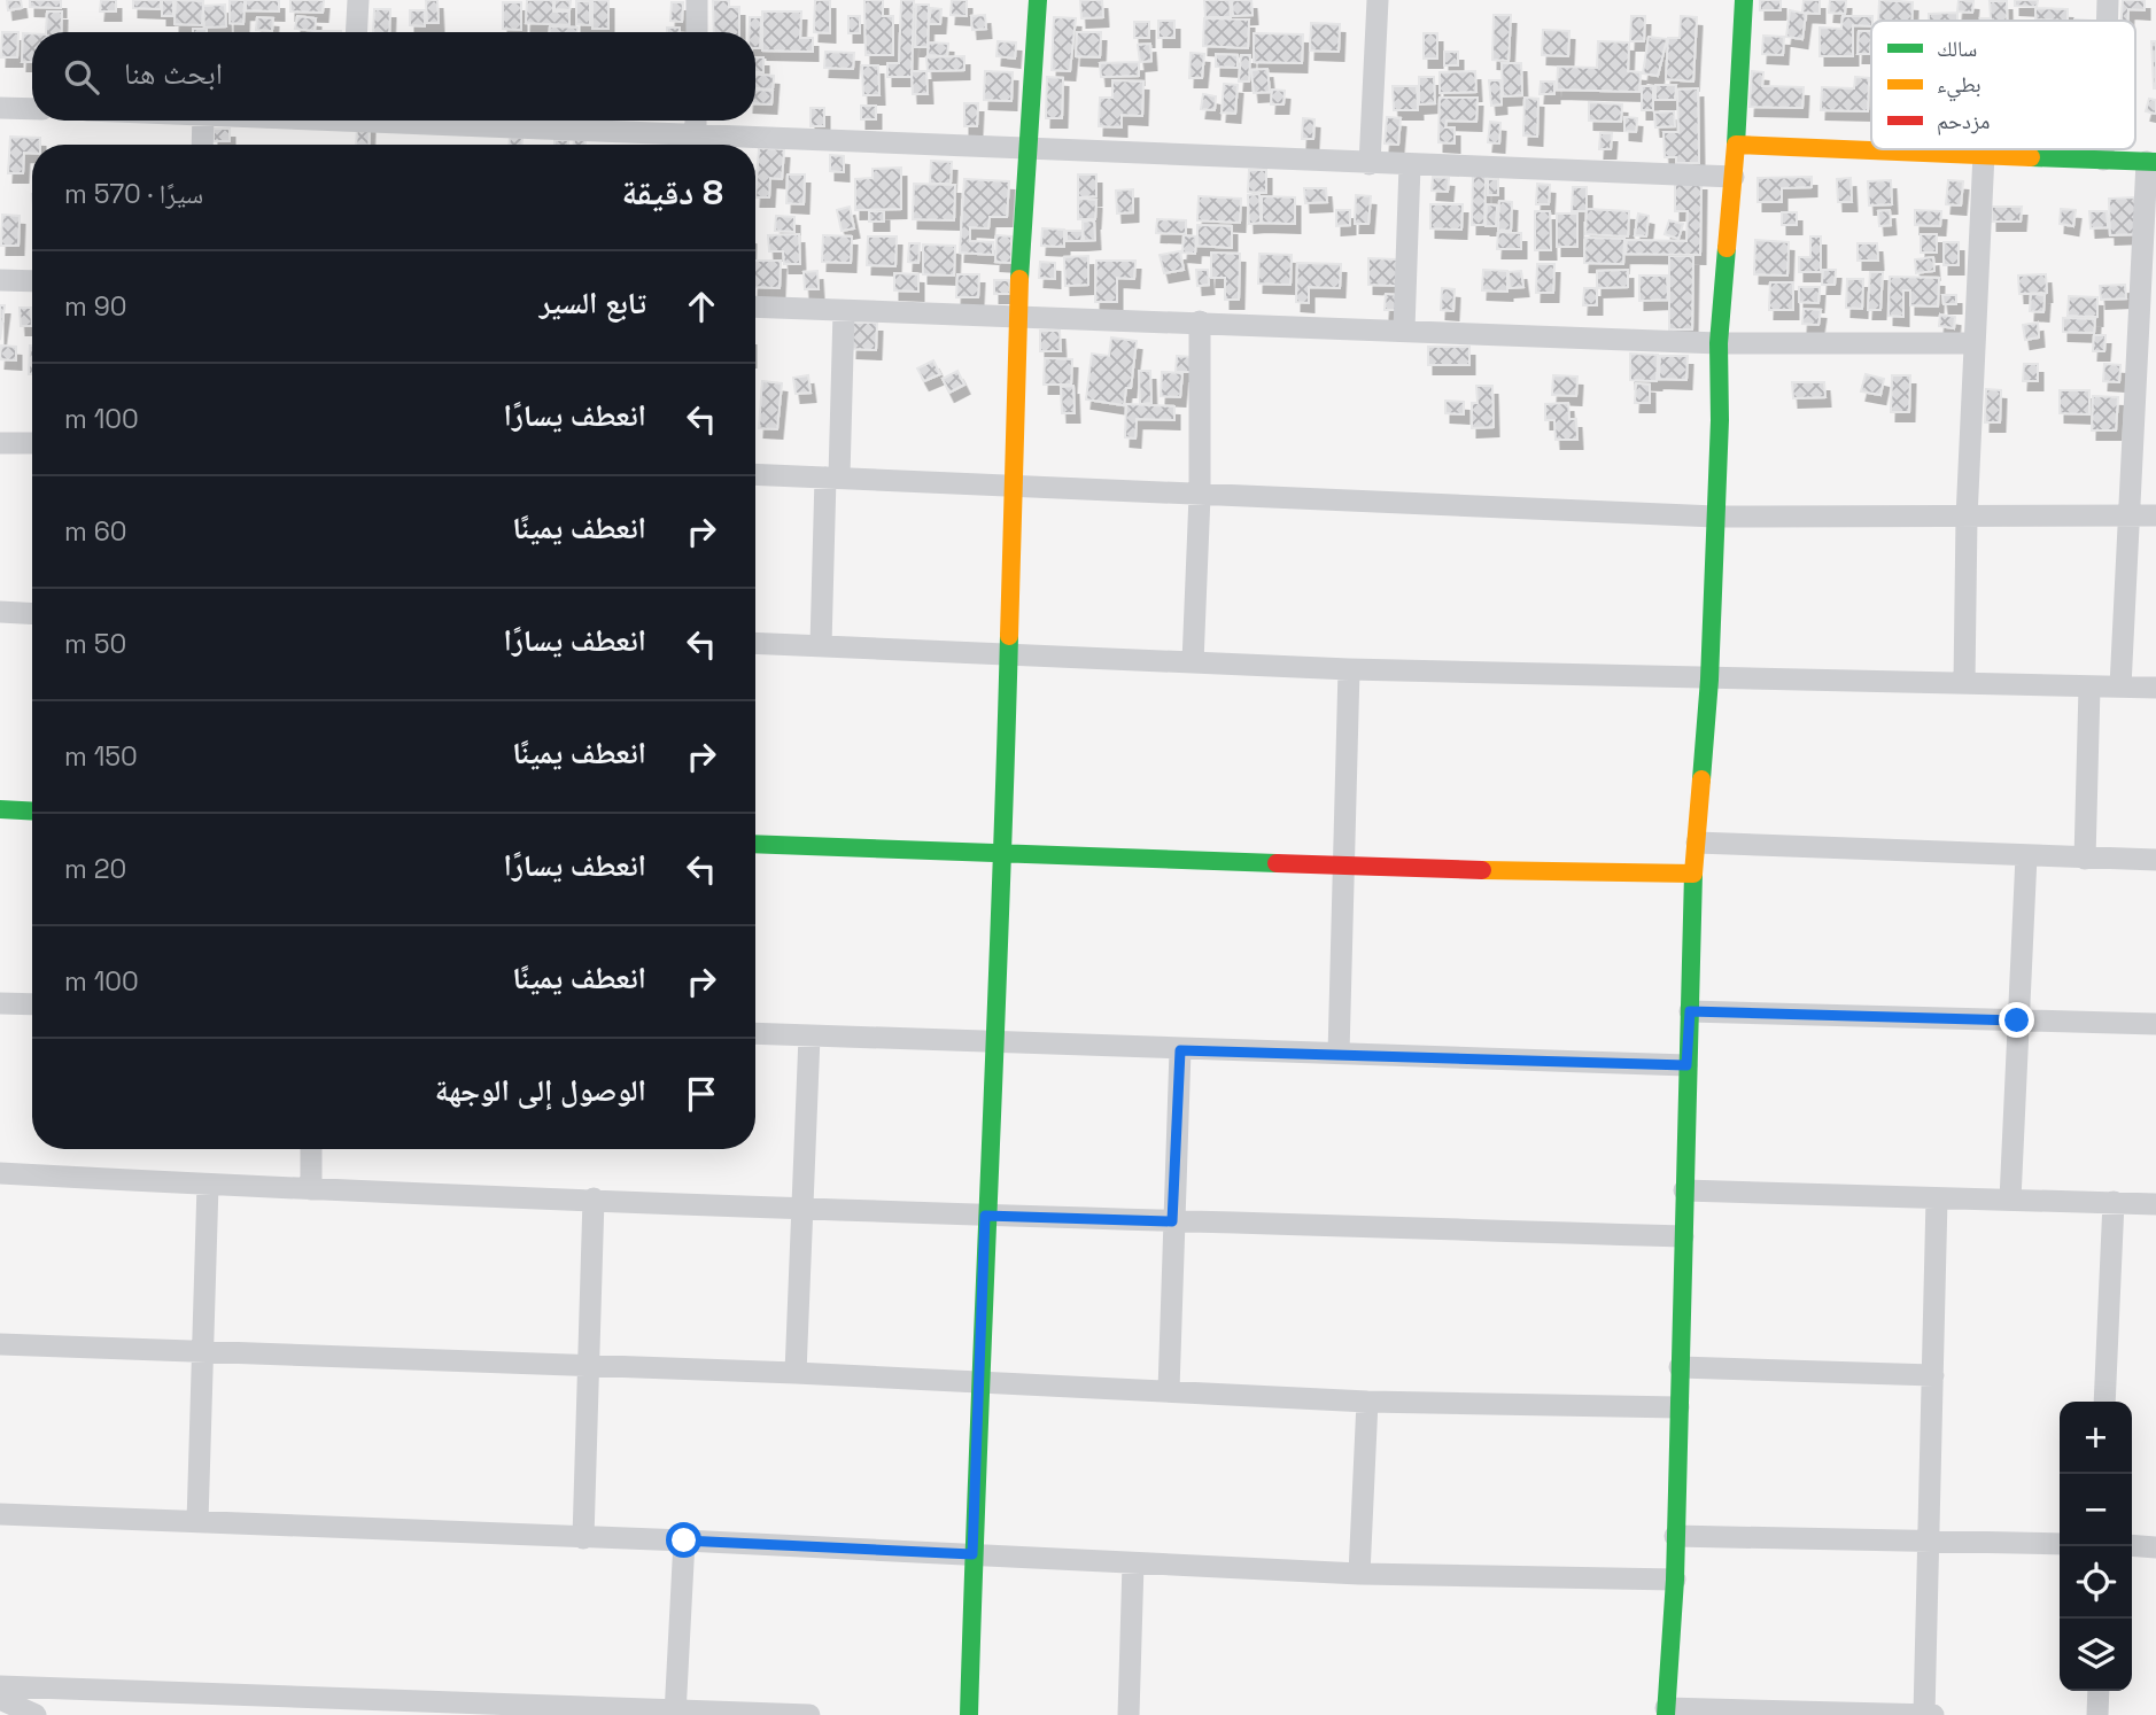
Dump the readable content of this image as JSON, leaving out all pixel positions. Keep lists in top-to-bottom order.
{
  "legend": ["سالك", "بطيء", "مزدحم"],
  "page": {
    "search": "ابحث هنا",
    "heading": ["8 دقيقة", "سيرًا · 570 m"],
    "list": [
      ["تابع السير", "90 m"],
      ["انعطف يسارًا", "100 m"],
      ["انعطف يمينًا", "60 m"],
      ["انعطف يسارًا", "50 m"],
      ["انعطف يمينًا", "150 m"],
      ["انعطف يسارًا", "20 m"],
      ["انعطف يمينًا", "100 m"],
      "الوصول إلى الوجهة"
    ],
    "map_buttons": ["+", "−"]
  }
}
